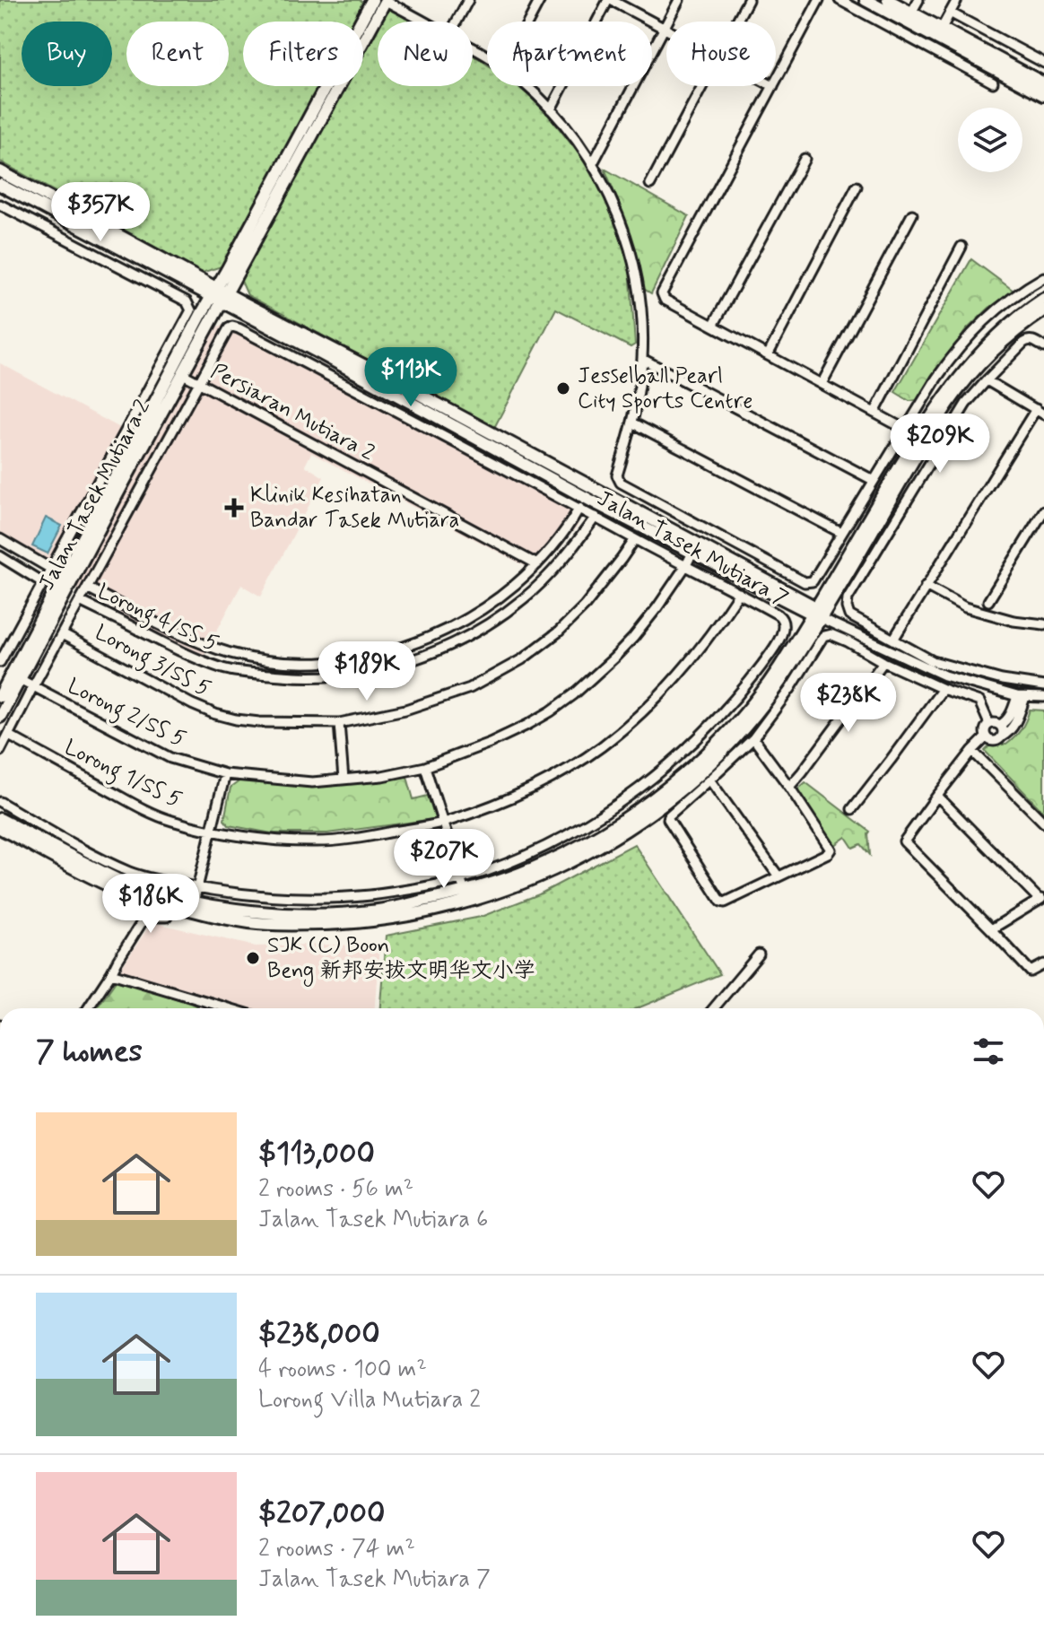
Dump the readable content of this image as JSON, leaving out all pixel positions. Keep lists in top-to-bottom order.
{
  "streets": {
    "street": [
      "Persiaran Mutiara 2",
      "Jalan Tasek Mutiara 2",
      "Jalan Tasek Mutiara 7",
      "Lorong 4/SS 5",
      "Lorong 3/SS 5",
      "Lorong 2/SS 5",
      "Lorong 1/SS 5"
    ]
  },
  "crossings": [
    ["Persiaran Mutiara 2", "Jalan Tasek Mutiara 2"],
    ["Persiaran Mutiara 2", "Jalan Tasek Mutiara 7"],
    ["Jalan Tasek Mutiara 2", "Lorong 2/SS 5"],
    ["Jalan Tasek Mutiara 7", "Lorong 4/SS 5"],
    ["Jalan Tasek Mutiara 7", "Lorong 3/SS 5"],
    ["Jalan Tasek Mutiara 7", "Lorong 2/SS 5"],
    ["Jalan Tasek Mutiara 7", "Lorong 1/SS 5"]
  ],
  "places": {
    "other": ["Jesselball Pearl City Sports Centre", "SJK (C) Boon Beng 新邦安拔文明华文小学"],
    "health": ["Klinik Kesihatan Bandar Tasek Mutiara"]
  },
  "page": {
    "chip": [
      "Buy",
      "Rent",
      "Filters",
      "New",
      "Apartment",
      "House"
    ],
    "price": [
      "$357K",
      "$113K",
      "$209K",
      "$189K",
      "$238K",
      "$207K",
      "$186K"
    ],
    "heading": "7 homes",
    "list": [
      {
        "name": "$113,000",
        "note": "2 rooms · 56 m² · Jalan Tasek Mutiara 6"
      },
      {
        "name": "$238,000",
        "note": "4 rooms · 100 m² · Lorong Villa Mutiara 2"
      },
      {
        "name": "$207,000",
        "note": "2 rooms · 74 m² · Jalan Tasek Mutiara 7"
      }
    ]
  }
}
